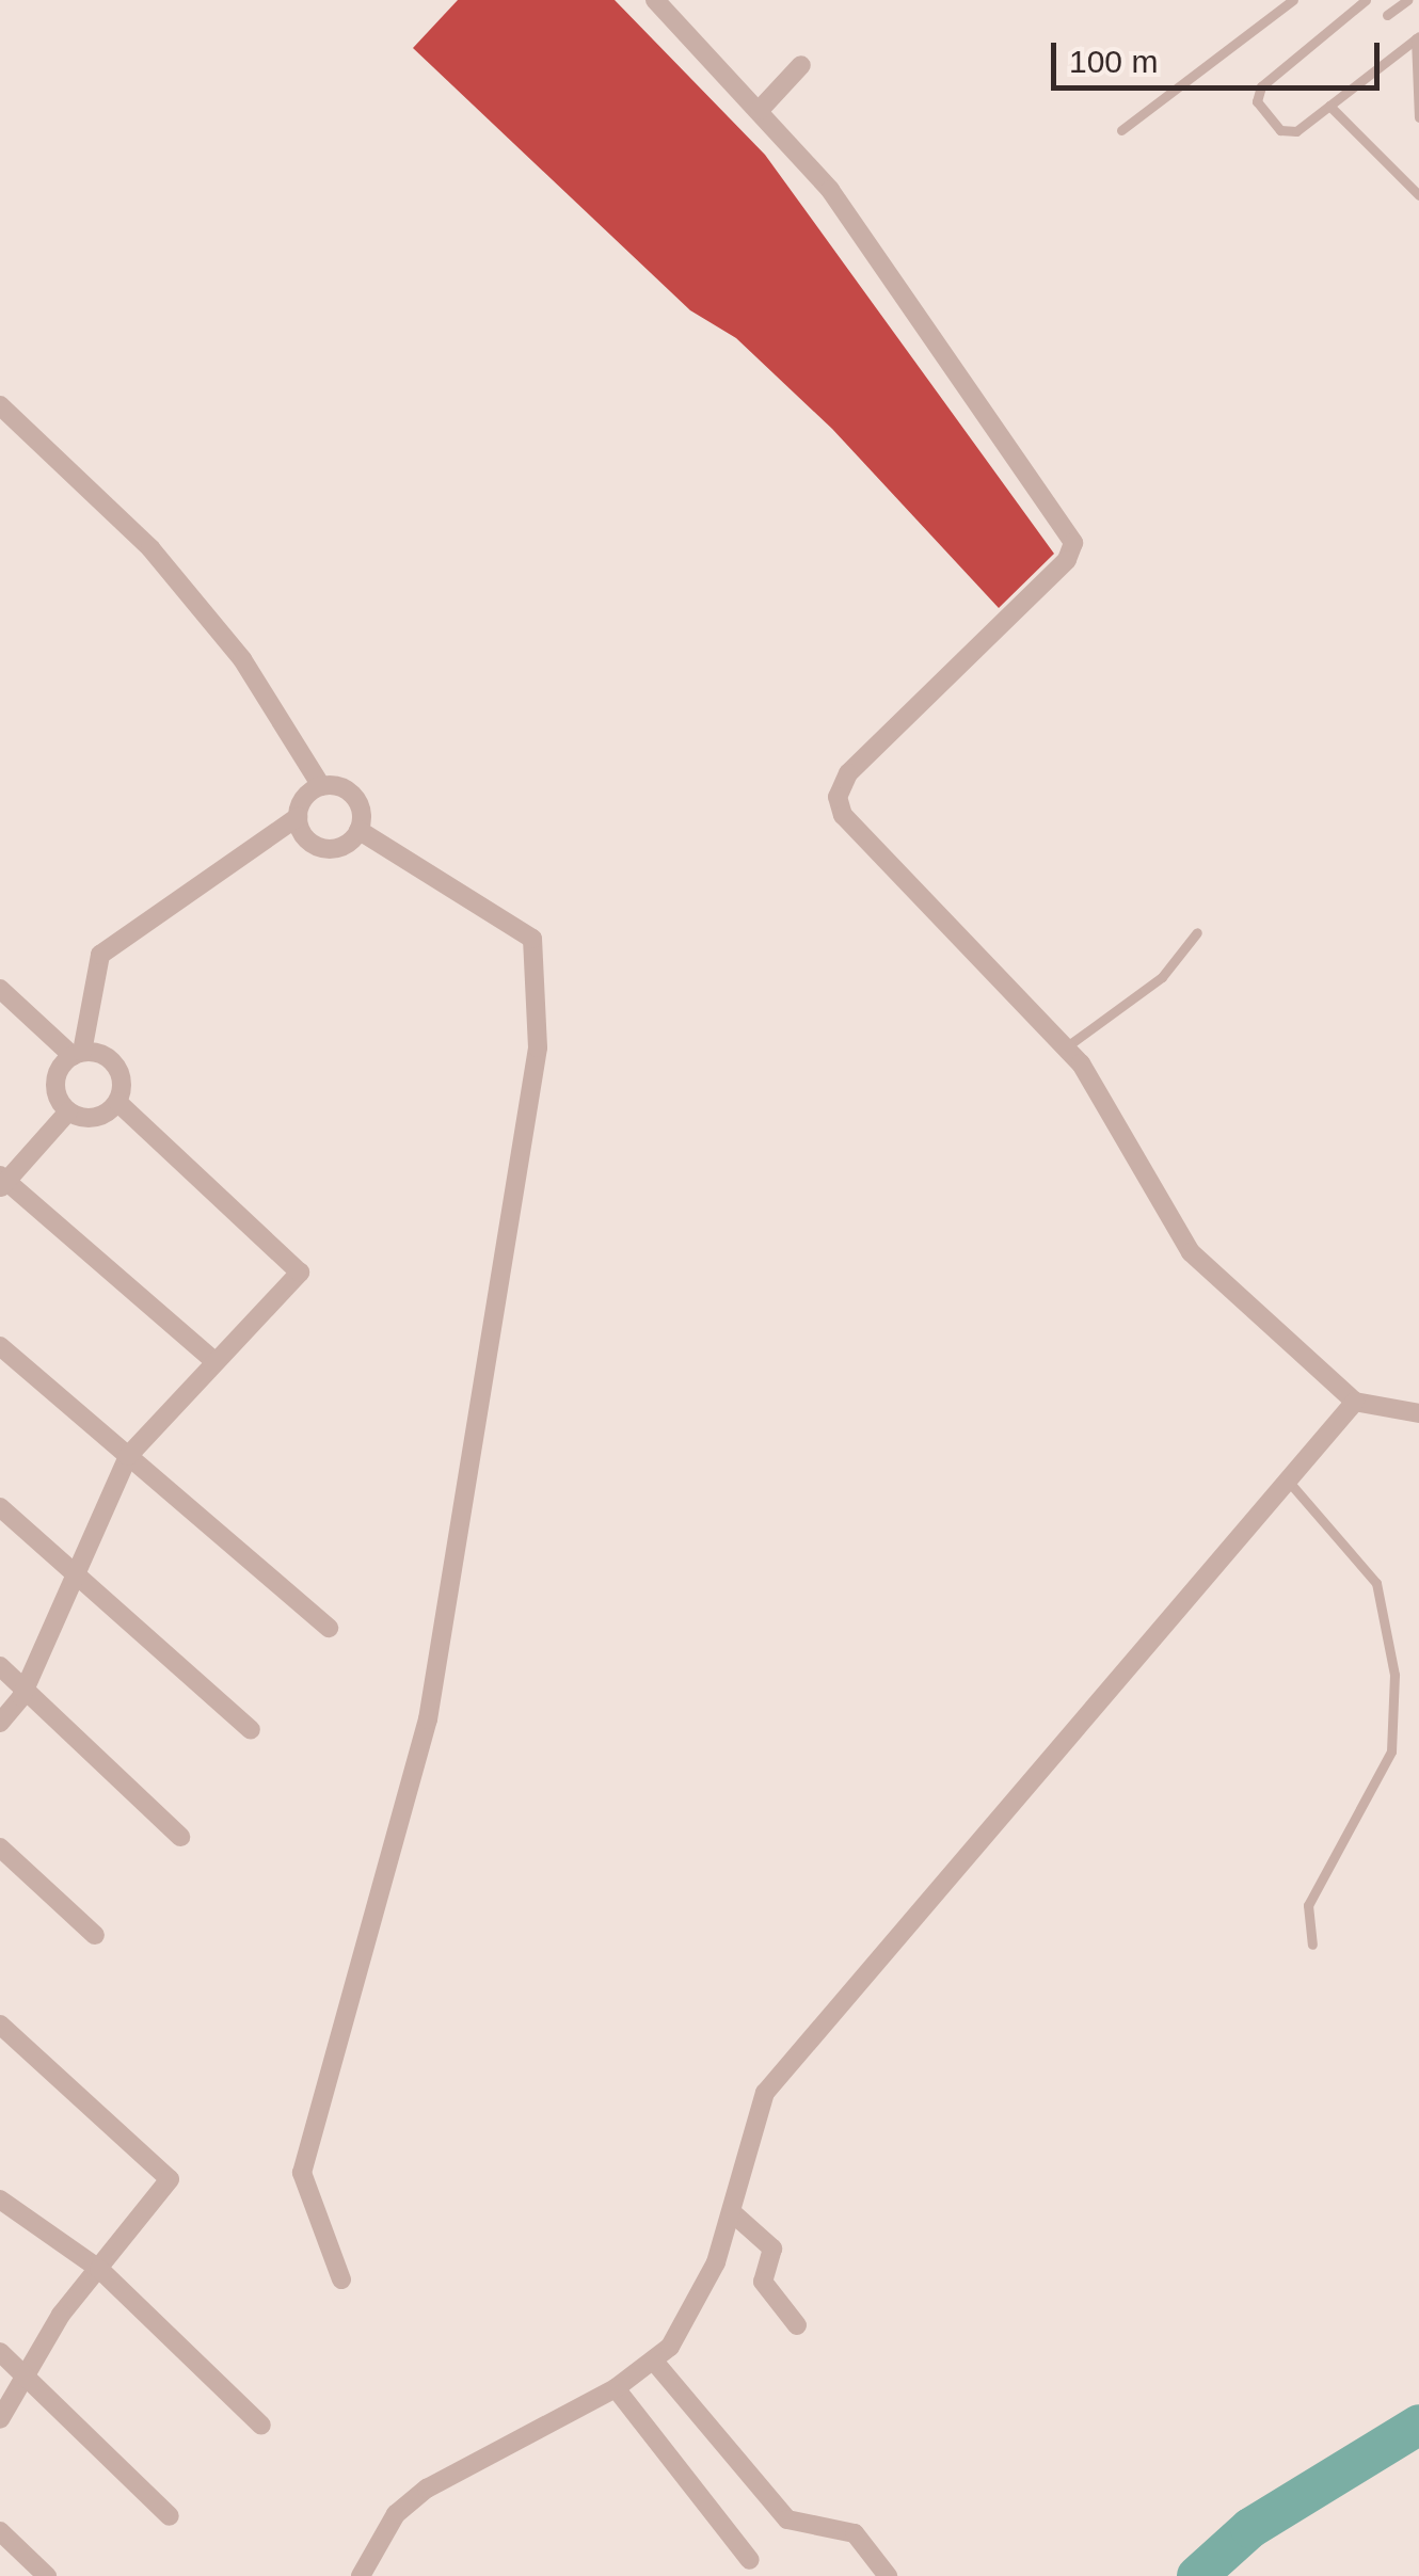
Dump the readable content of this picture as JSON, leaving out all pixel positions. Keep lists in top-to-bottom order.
{
  "scale_bar": "100 m"
}
